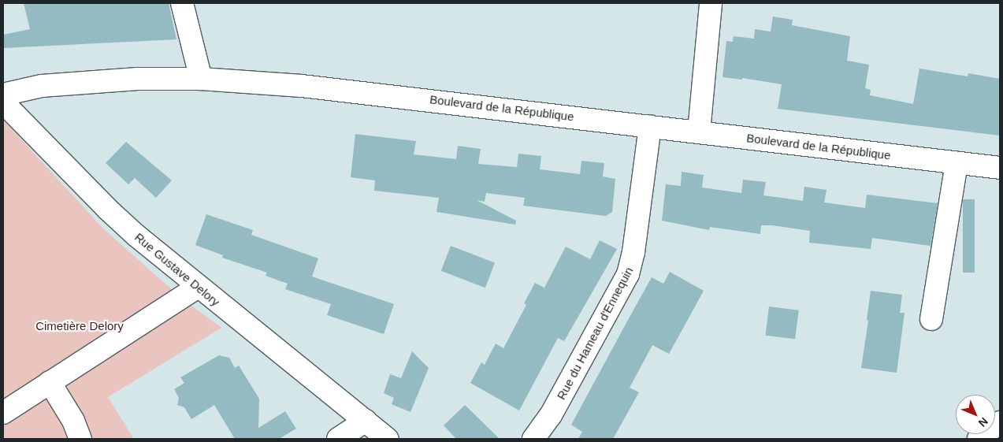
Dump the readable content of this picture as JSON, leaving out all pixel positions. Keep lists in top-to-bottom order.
{
  "streets": {
    "street": ["Boulevard de la République", "Rue Gustave Delory", "Rue du Hameau d'Ennequin"]
  },
  "crossings": [
    ["Boulevard de la République", "Rue du Hameau d'Ennequin"]
  ],
  "parks": ["Cimetière Delory"],
  "north": "bottom right"
}
